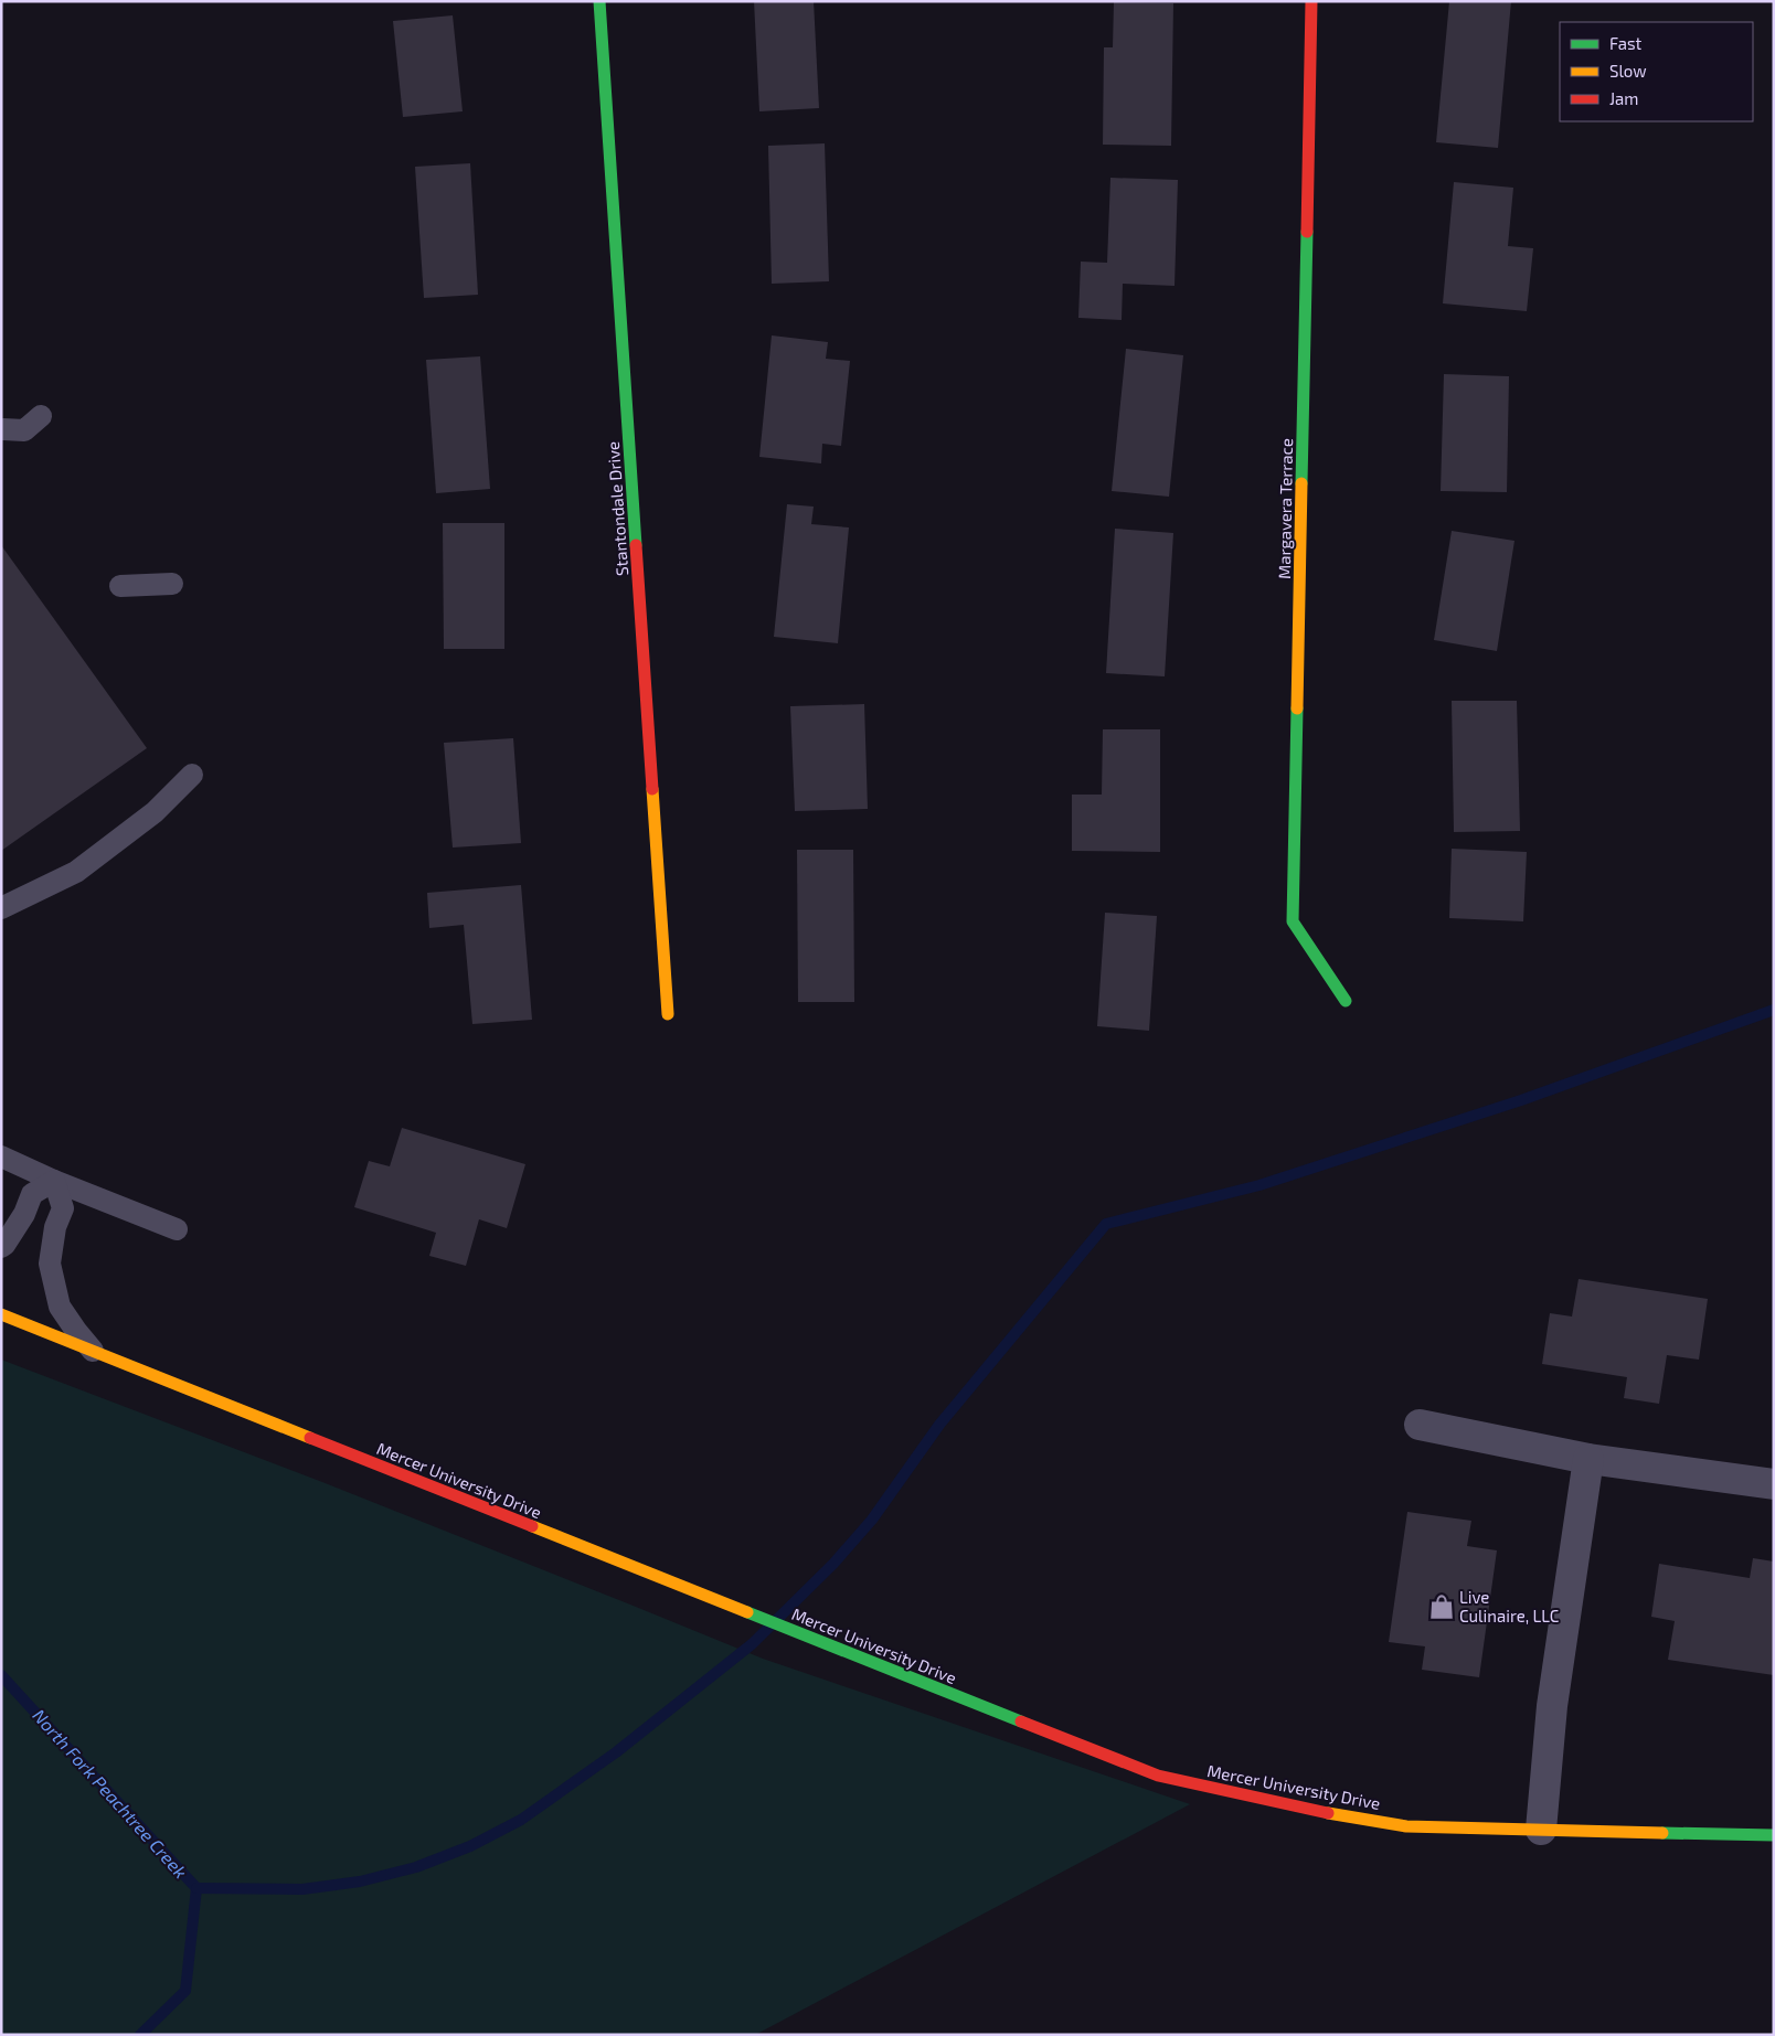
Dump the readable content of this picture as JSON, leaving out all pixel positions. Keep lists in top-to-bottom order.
{
  "streets": {
    "street": ["Stantondale Drive", "Margavera Terrace", "Mercer University Drive"]
  },
  "water": ["North Fork Peachtree Creek"],
  "places": {
    "shop": ["Live Culinaire, LLC"]
  },
  "legend": ["Fast", "Slow", "Jam"]
}
